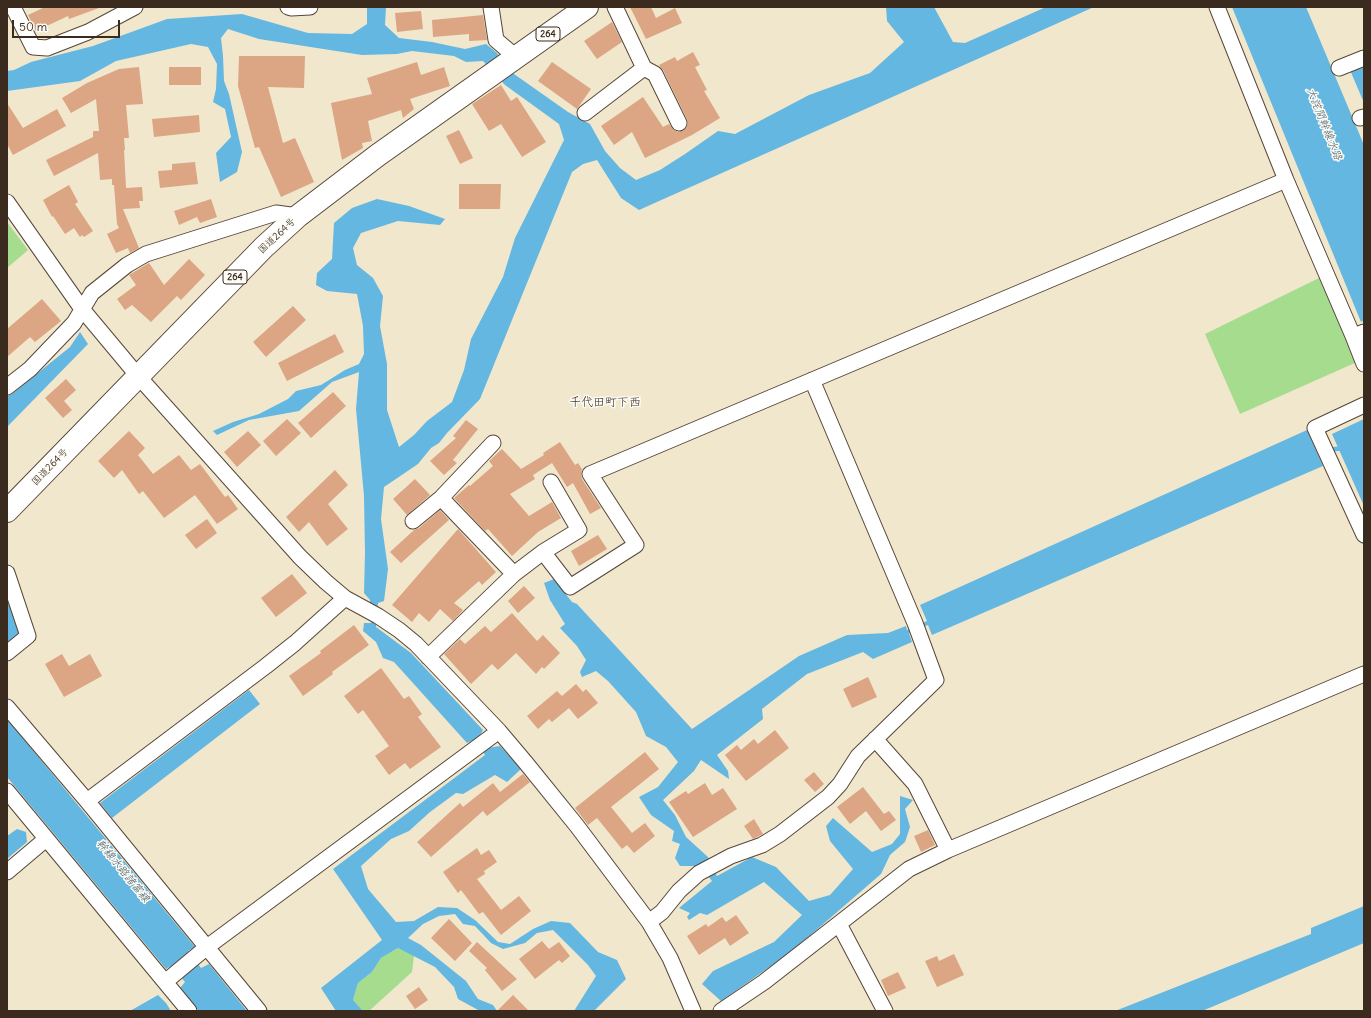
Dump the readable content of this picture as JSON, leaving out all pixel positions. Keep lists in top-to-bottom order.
{
  "streets": {
    "highway": ["264", "国道264号"]
  },
  "districts": ["千代田町下西"],
  "water": ["大詫間幹線水路", "幹線水路諸富線"],
  "scale_bar": "50 m"
}
